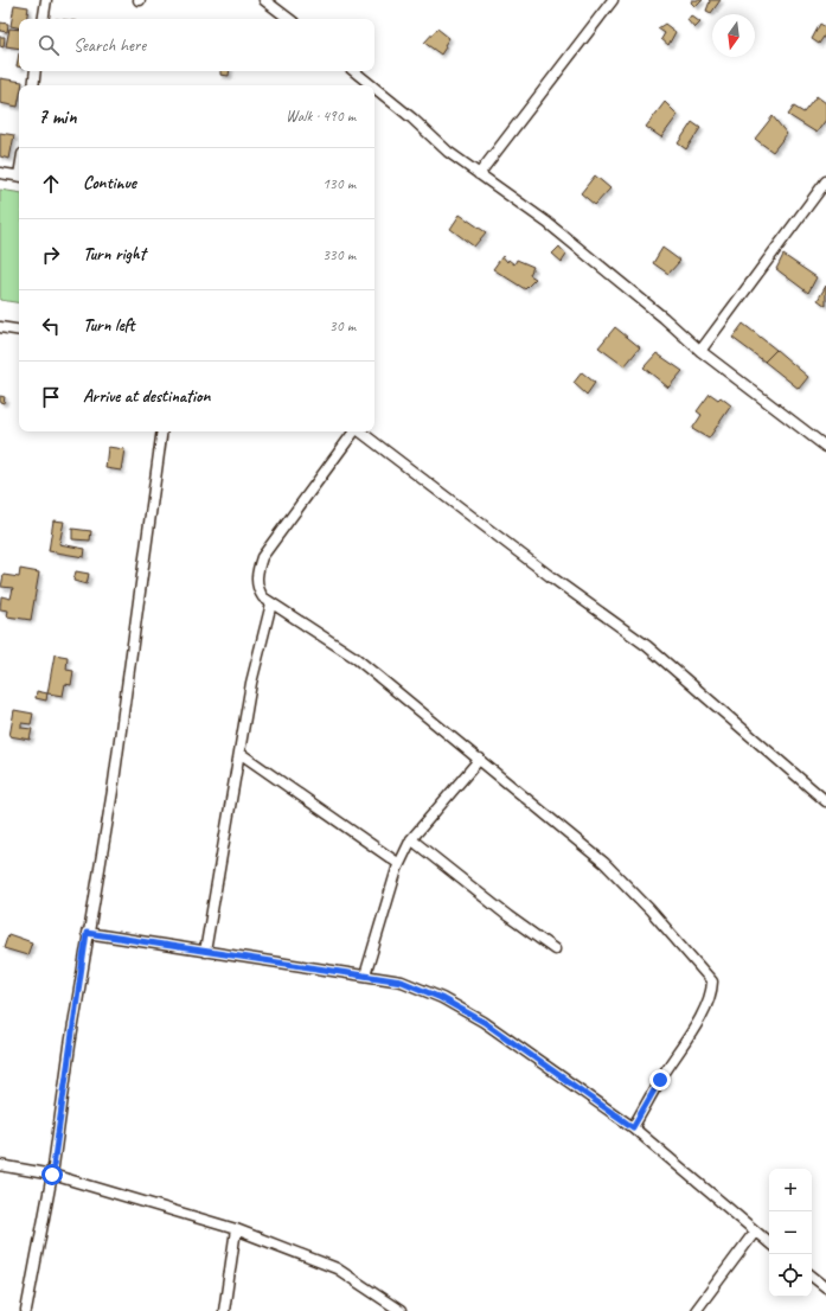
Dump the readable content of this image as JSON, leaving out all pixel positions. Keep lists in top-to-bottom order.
{
  "north": "bottom",
  "page": {
    "search": "Search here",
    "heading": ["7 min", "Walk · 490 m"],
    "list": [
      ["Continue", "130 m"],
      ["Turn right", "330 m"],
      ["Turn left", "30 m"],
      "Arrive at destination"
    ],
    "map_buttons": ["+", "−"]
  }
}
